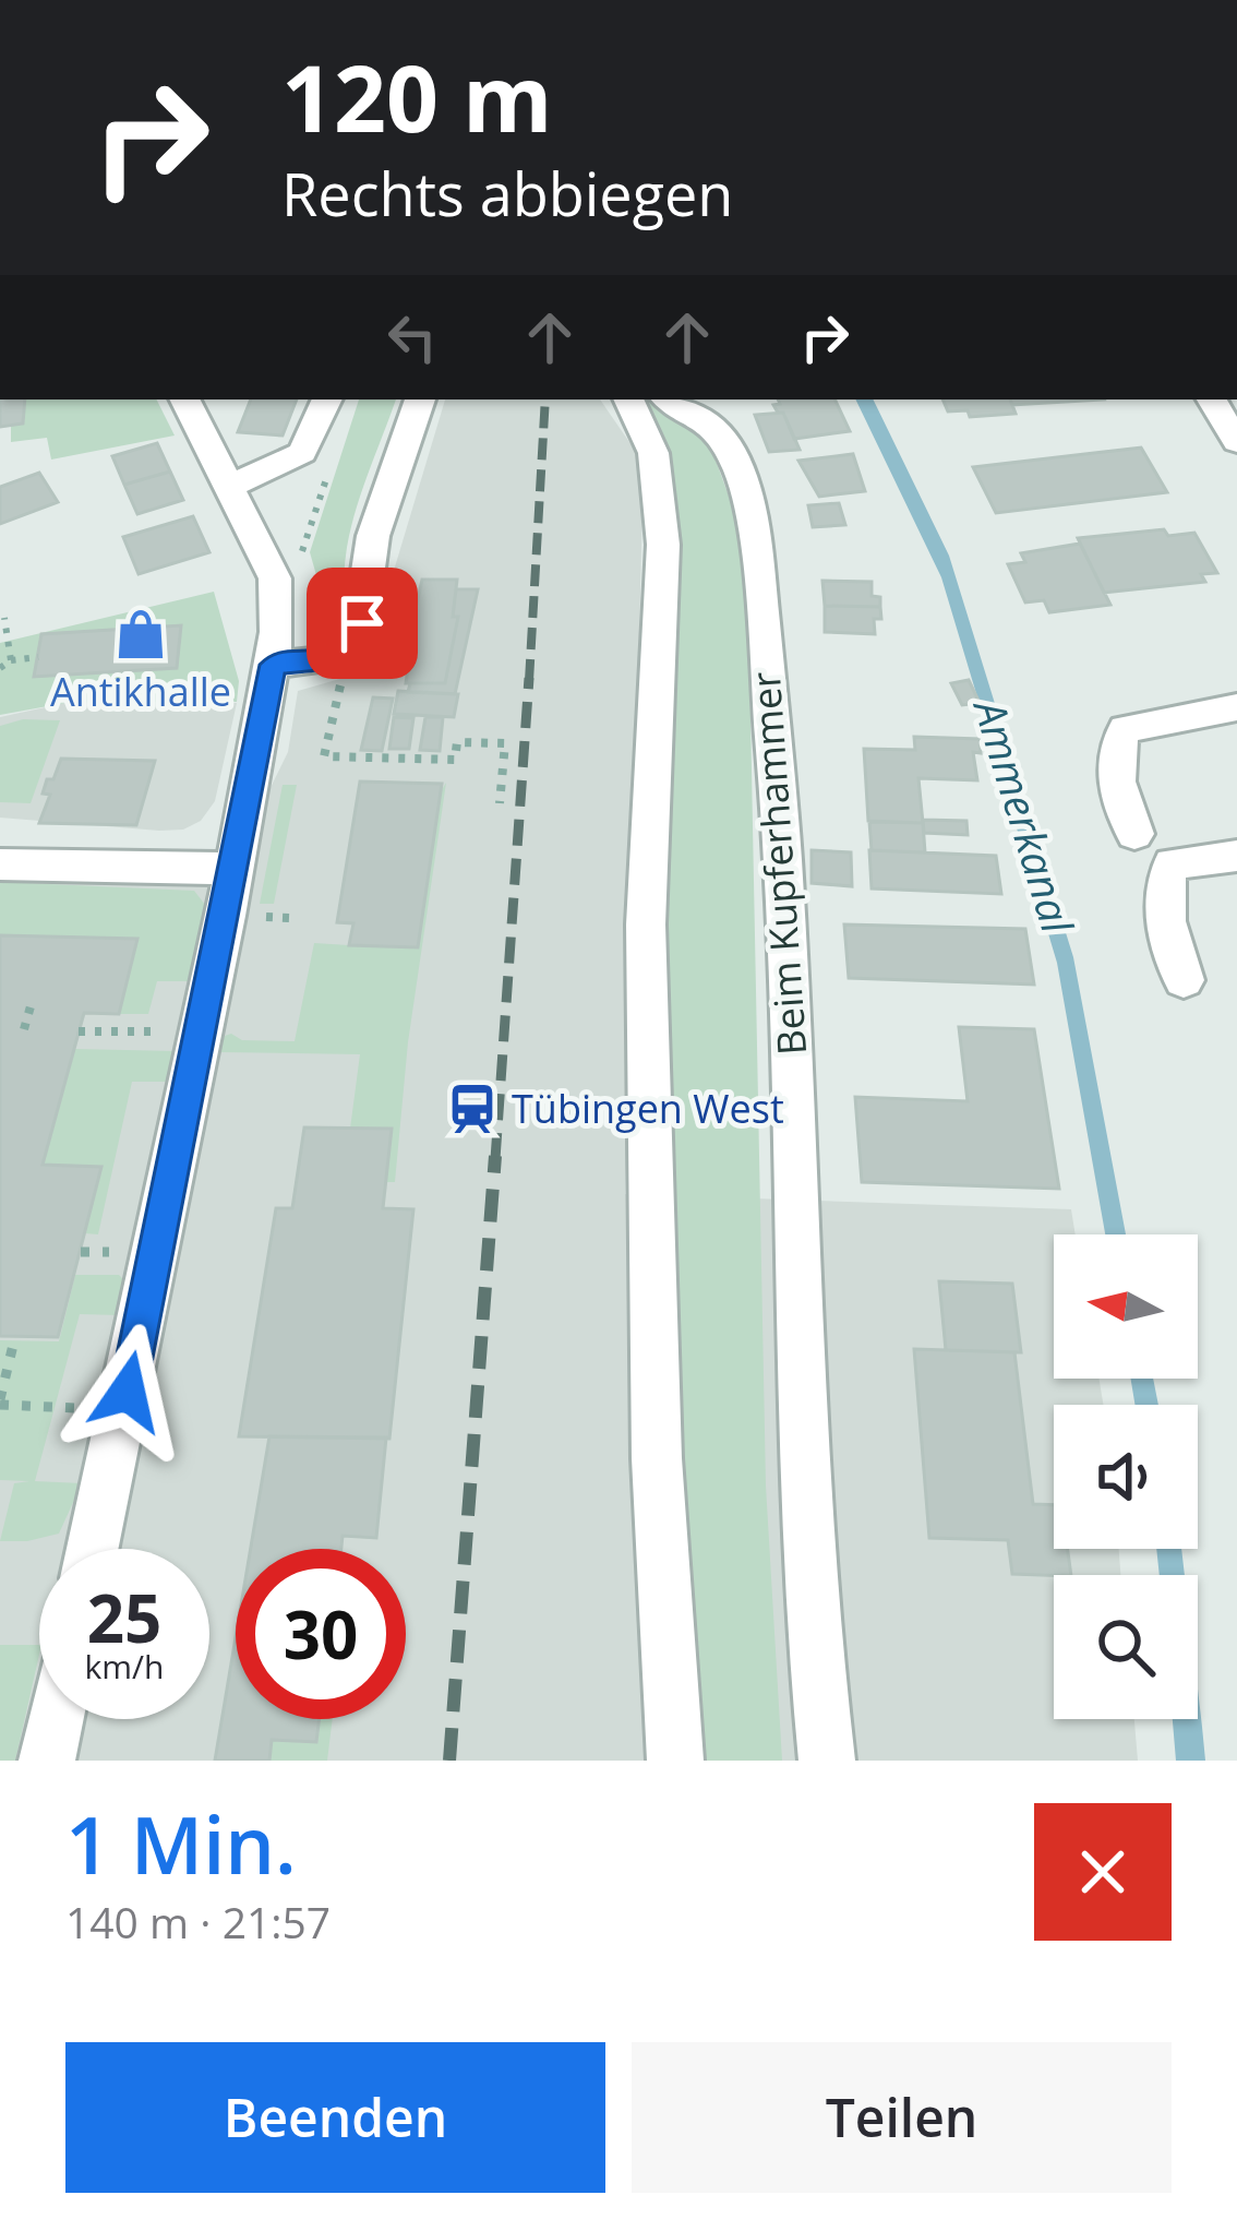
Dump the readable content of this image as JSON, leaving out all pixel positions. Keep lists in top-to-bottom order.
{
  "streets": {
    "street": ["Beim Kupferhammer"]
  },
  "water": ["Ammerkanal"],
  "places": {
    "shop": ["Antikhalle"],
    "station": ["Tübingen West"]
  },
  "north": "left",
  "page": {
    "turn": ["120 m", "Rechts abbiegen"],
    "speed": "25 km/h",
    "limit": "30",
    "heading": ["1 Min.", "140 m · 21:57"],
    "buttons": ["Beenden", "Teilen"]
  }
}
